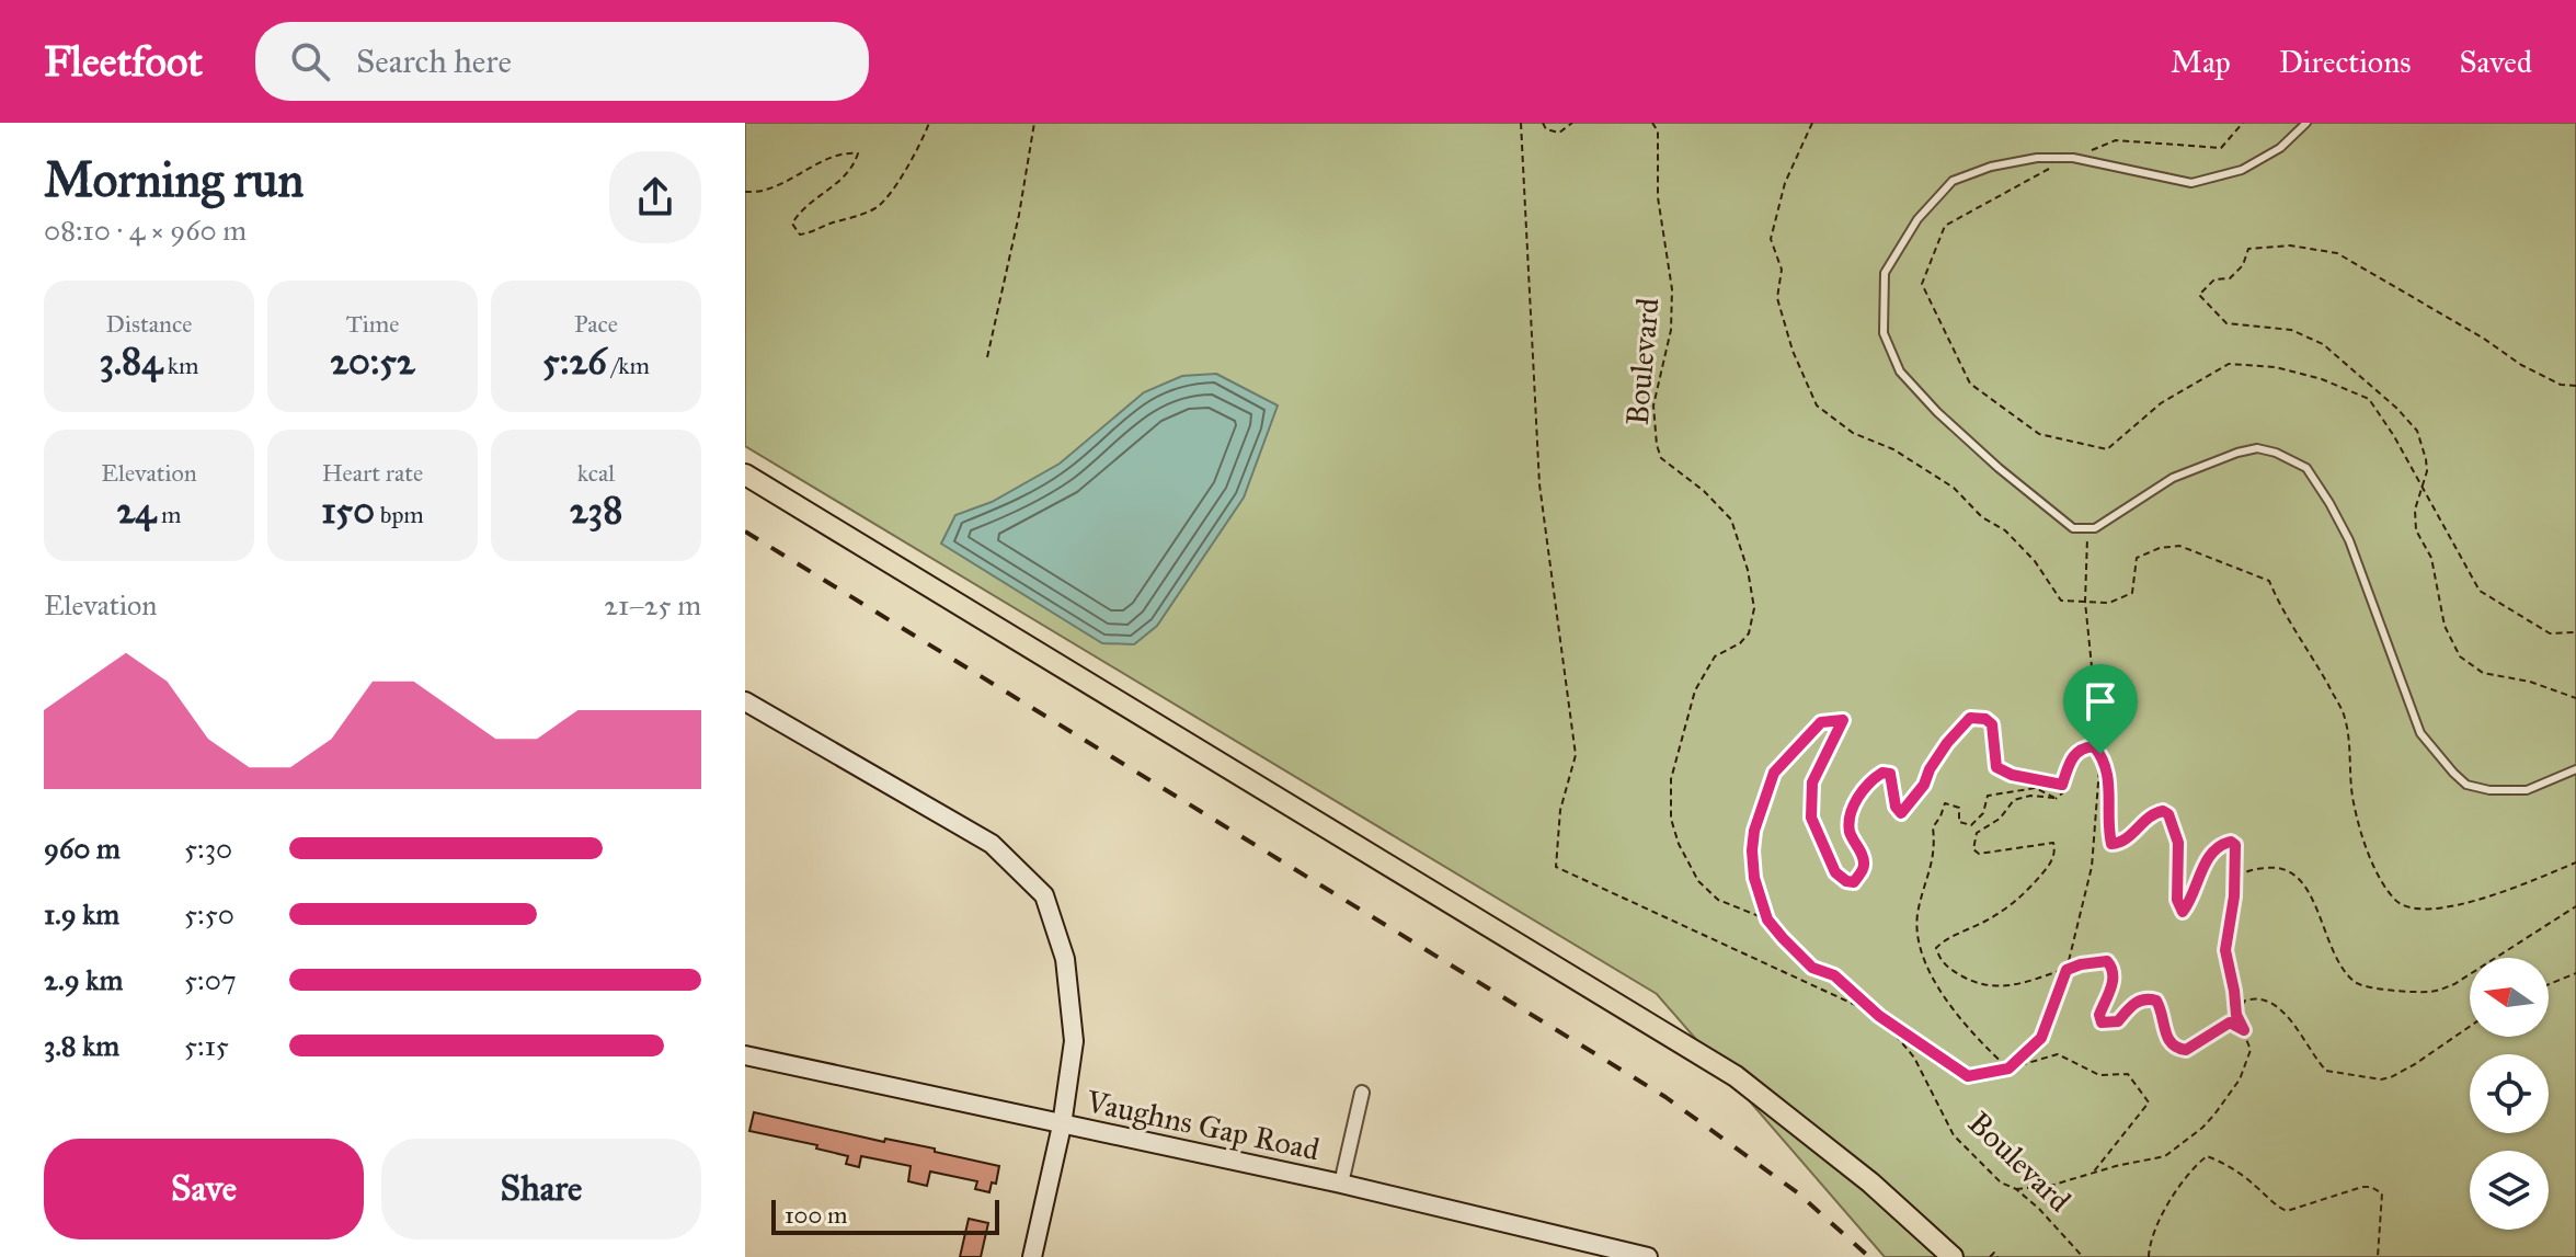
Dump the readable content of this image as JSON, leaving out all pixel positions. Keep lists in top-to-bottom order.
{
  "streets": {
    "street": ["Vaughns Gap Road"],
    "path": ["Boulevard"]
  },
  "scale_bar": "100 m",
  "north": "left",
  "page": {
    "header": "Fleetfoot",
    "search": "Search here",
    "nav": ["Map", "Directions", "Saved"],
    "heading": ["Morning run", "08:10 · 4 × 960 m"],
    "stats": [
      ["Distance", "3.84 km"],
      ["Time", "20:52"],
      ["Pace", "5:26 /km"],
      ["Elevation", "24 m"],
      ["Heart rate", "150 bpm"],
      ["kcal", "238"]
    ],
    "chart": ["Elevation", "21–25 m"],
    "list": [
      {
        "name": "960 m",
        "note": "5:30"
      },
      {
        "name": "1.9 km",
        "note": "5:50"
      },
      {
        "name": "2.9 km",
        "note": "5:07"
      },
      {
        "name": "3.8 km",
        "note": "5:15"
      }
    ],
    "buttons": ["Save", "Share"],
    "scale": "100 m"
  }
}
